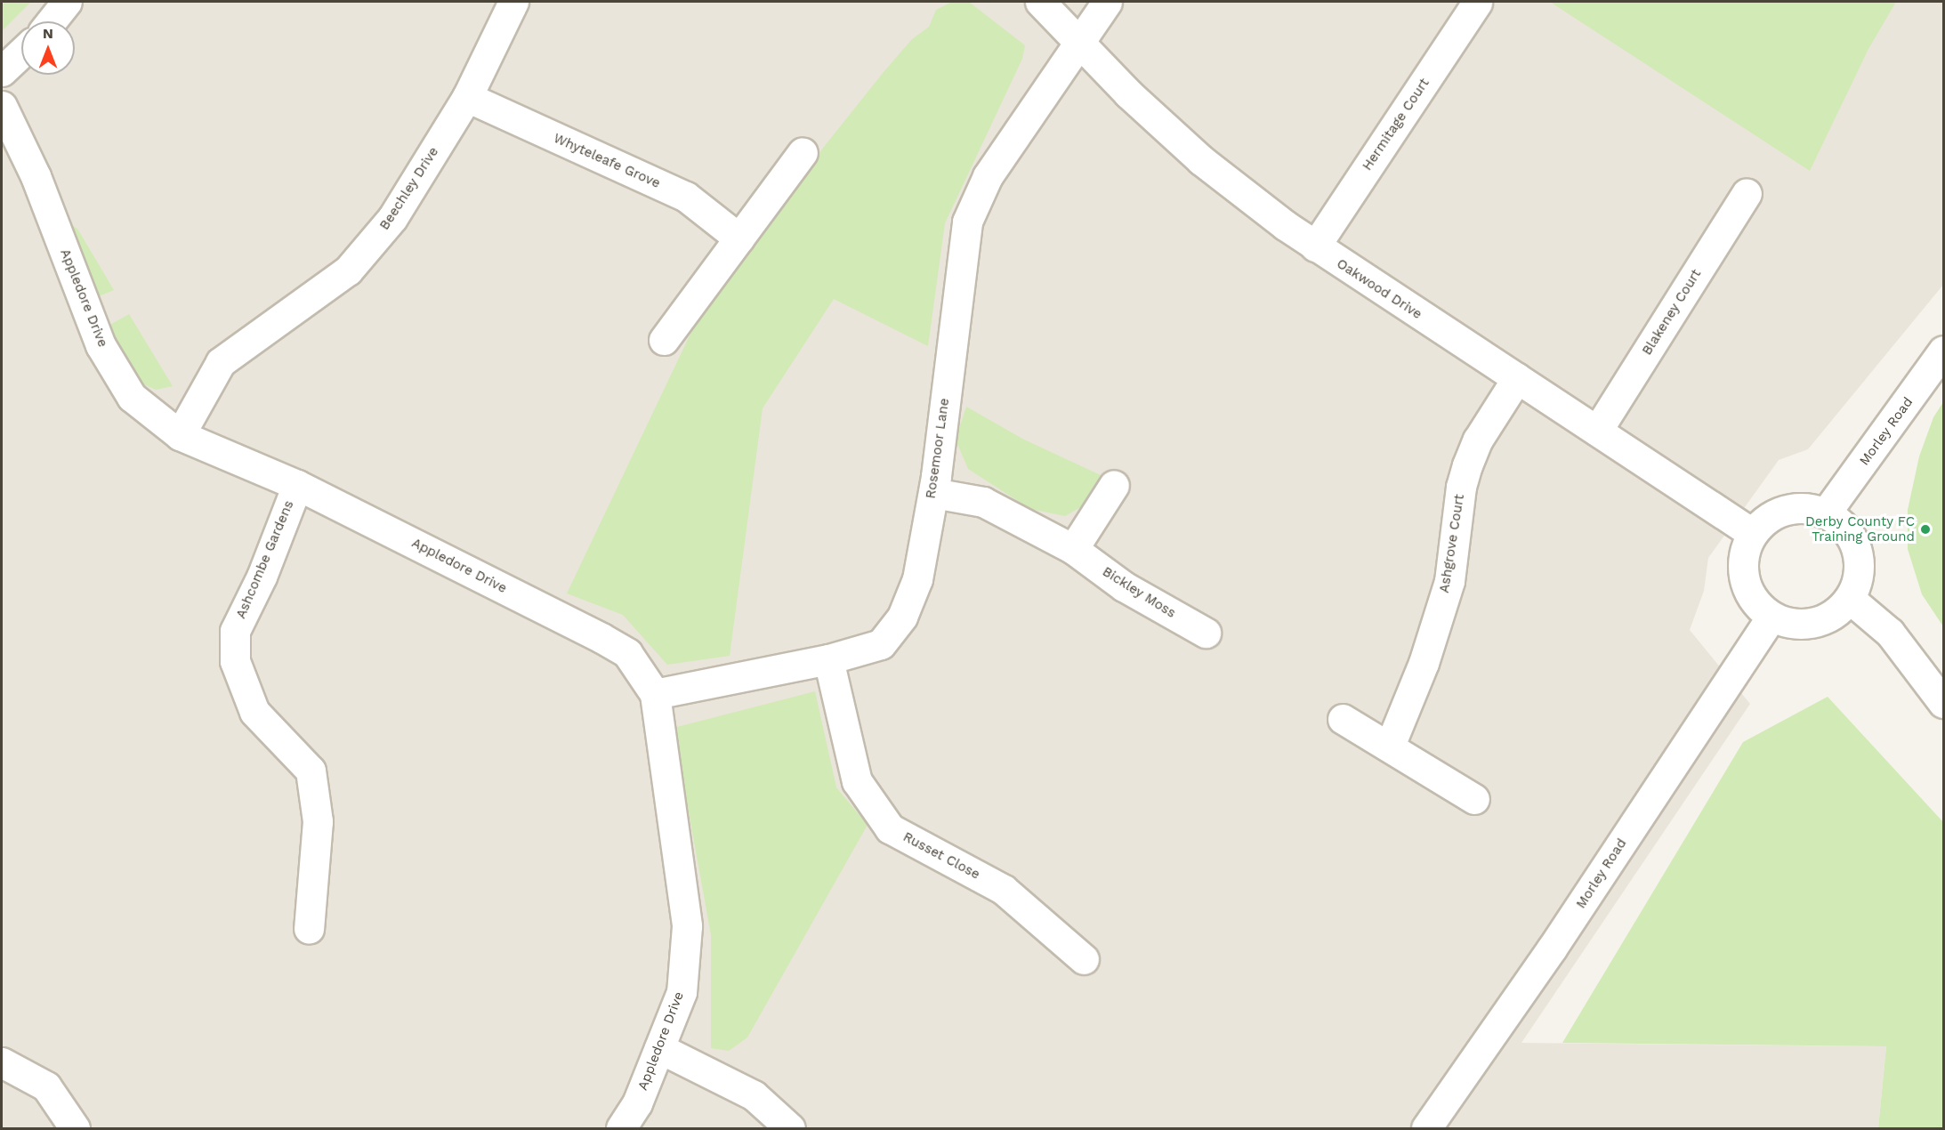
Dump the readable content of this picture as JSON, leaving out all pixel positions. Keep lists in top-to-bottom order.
{
  "streets": {
    "street": [
      "Hermitage Court",
      "Whyteleafe Grove",
      "Beechley Drive",
      "Oakwood Drive",
      "Appledore Drive",
      "Blakeney Court",
      "Morley Road",
      "Rosemoor Lane",
      "Ashgrove Court",
      "Ashcombe Gardens",
      "Bickley Moss",
      "Russet Close"
    ]
  },
  "crossings": [
    ["Hermitage Court", "Oakwood Drive"],
    ["Whyteleafe Grove", "Beechley Drive"],
    ["Beechley Drive", "Appledore Drive"],
    ["Oakwood Drive", "Blakeney Court"],
    ["Oakwood Drive", "Morley Road"],
    ["Oakwood Drive", "Rosemoor Lane"],
    ["Oakwood Drive", "Ashgrove Court"],
    ["Appledore Drive", "Rosemoor Lane"],
    ["Appledore Drive", "Ashcombe Gardens"],
    ["Rosemoor Lane", "Bickley Moss"],
    ["Rosemoor Lane", "Russet Close"]
  ],
  "places": ["Derby County FC Training Ground"],
  "north": "top"
}
